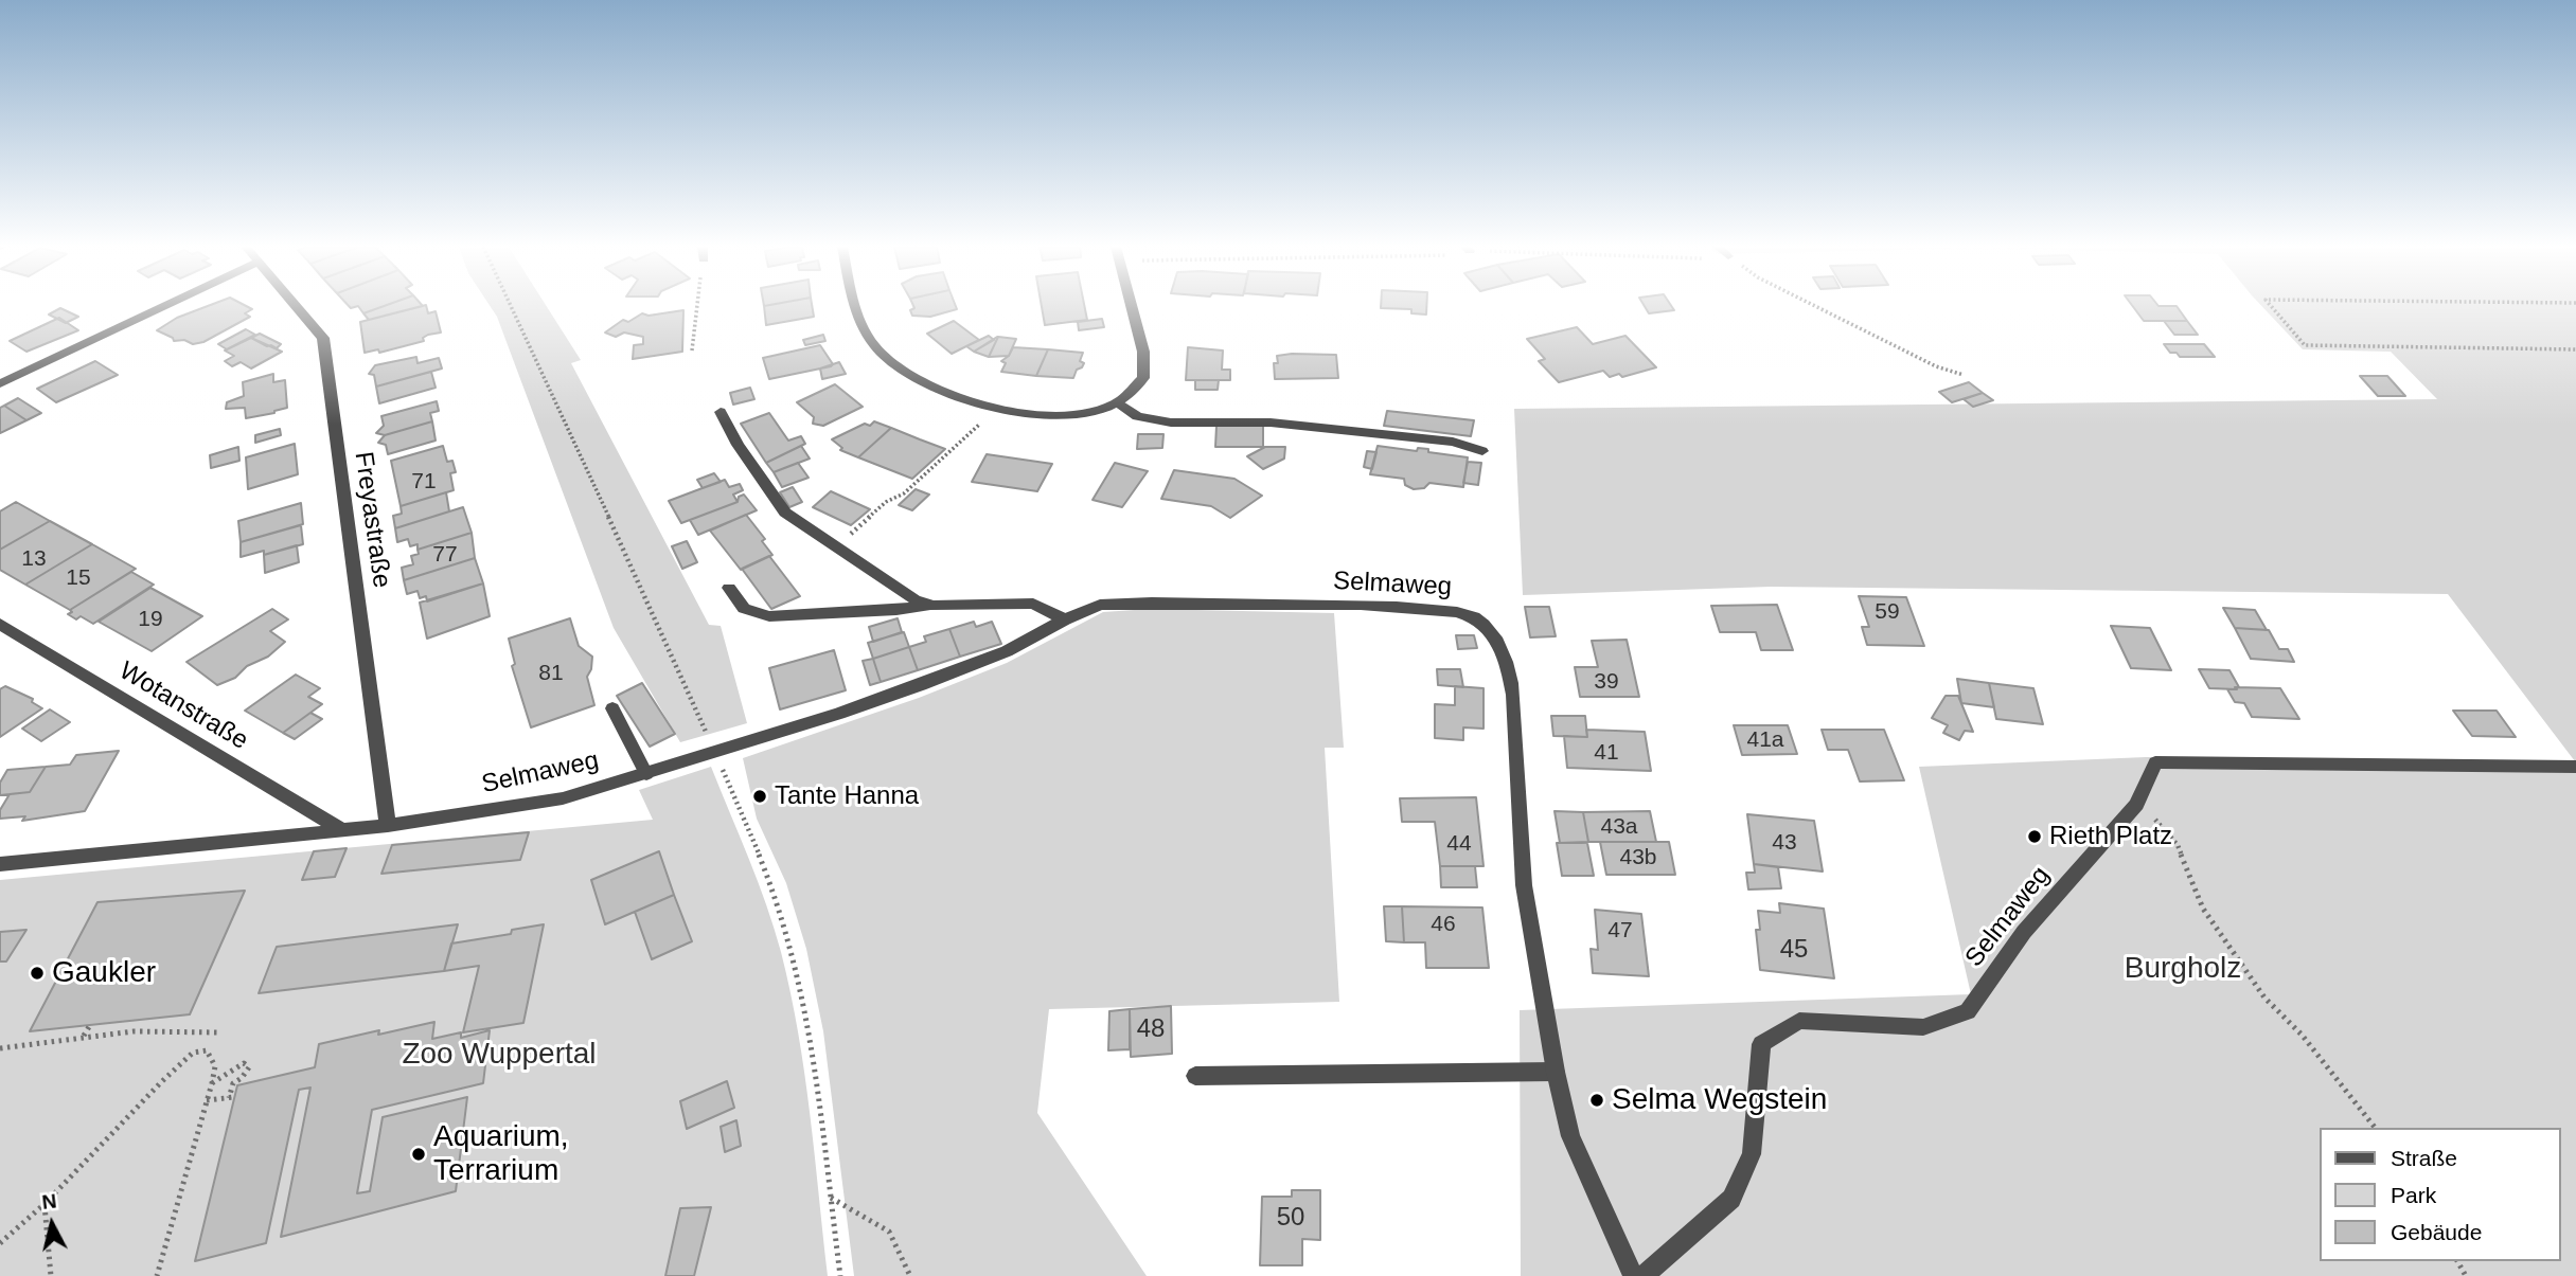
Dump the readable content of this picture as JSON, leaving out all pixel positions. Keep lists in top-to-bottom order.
{
  "streets": {
    "street": ["Freyastraße", "Selmaweg", "Wotanstraße"]
  },
  "crossings": [
    ["Freyastraße", "Selmaweg"],
    ["Selmaweg", "Wotanstraße"]
  ],
  "parks": ["Burgholz", "Zoo Wuppertal"],
  "places": [
    "Tante Hanna",
    "Rieth Platz",
    "Gaukler",
    "Selma Wegstein",
    "Aquarium, Terrarium"
  ],
  "house_numbers": [
    "71",
    "77",
    "13",
    "15",
    "59",
    "19",
    "81",
    "39",
    "41a",
    "41",
    "43a",
    "43",
    "44",
    "43b",
    "46",
    "47",
    "45",
    "48",
    "50"
  ],
  "legend": ["Straße", "Park", "Gebäude"],
  "north": "top"
}
